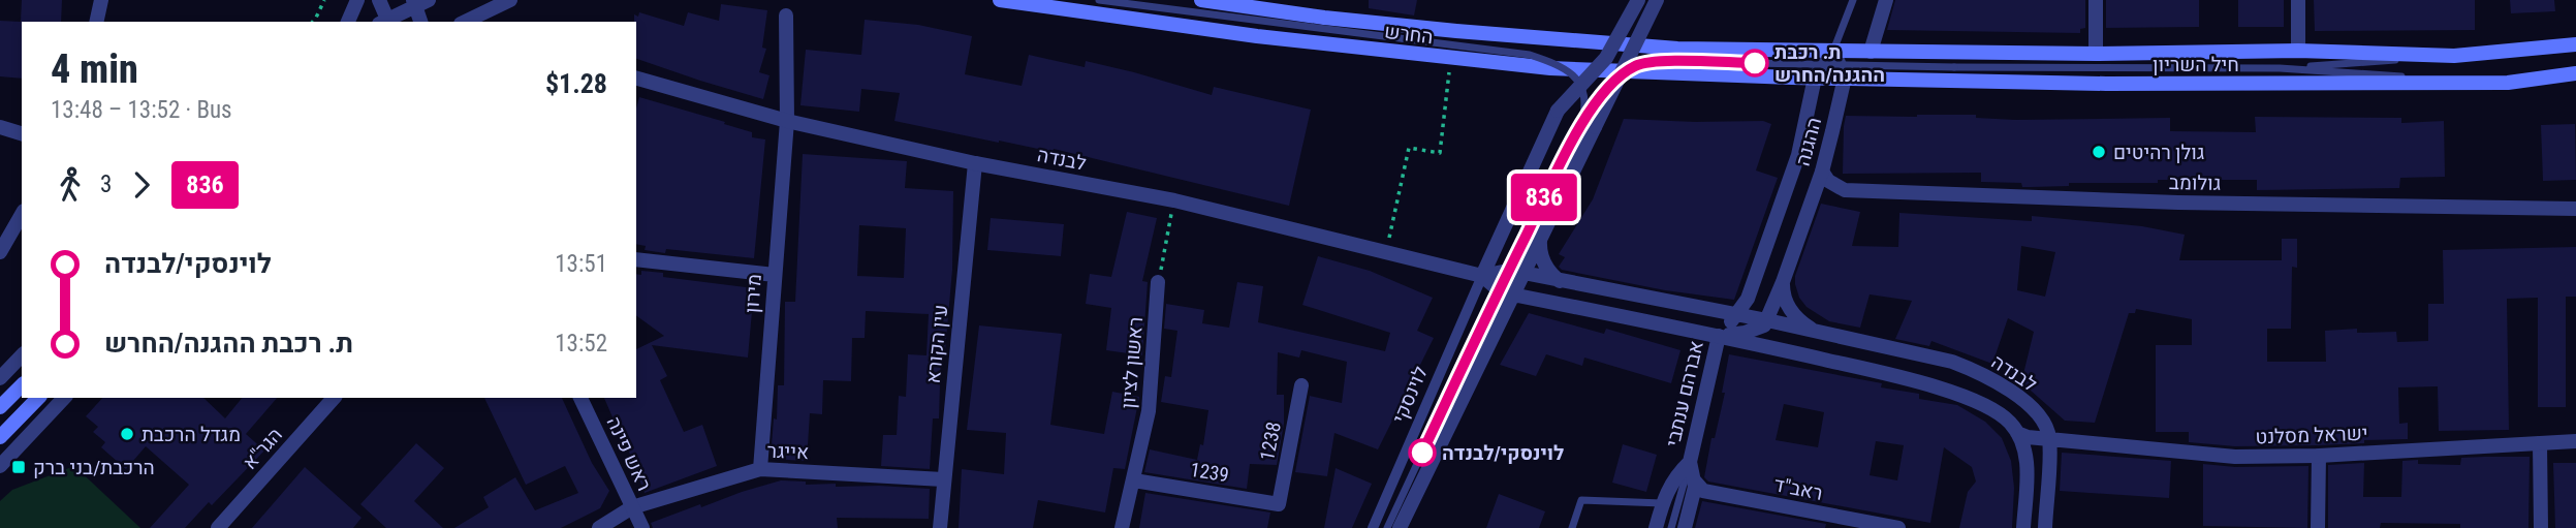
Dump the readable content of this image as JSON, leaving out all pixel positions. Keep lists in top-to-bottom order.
{
  "streets": {
    "main road": ["החרש", "חיל השריון"],
    "street": [
      "ההגנה",
      "לבנדה",
      "גולומב",
      "מירון",
      "עין הקורא",
      "ראשון לציון",
      "אברהם ענתבי",
      "לוינסקי",
      "ישראל מסלנט",
      "1238",
      "הגר\"א",
      "אייגר",
      "ראש פינה",
      "1239",
      "ראב\"ד"
    ]
  },
  "crossings": [
    ["החרש", "חיל השריון"],
    ["החרש", "ההגנה"],
    ["חיל השריון", "ההגנה"],
    ["ההגנה", "לבנדה"],
    ["ההגנה", "גולומב"],
    ["ההגנה", "אברהם ענתבי"],
    ["לבנדה", "מירון"],
    ["לבנדה", "עין הקורא"],
    ["לבנדה", "אברהם ענתבי"],
    ["לבנדה", "לוינסקי"],
    ["לבנדה", "ישראל מסלנט"],
    ["מירון", "אייגר"],
    ["עין הקורא", "אייגר"],
    ["ראשון לציון", "1239"],
    ["אברהם ענתבי", "ראב\"ד"],
    ["1238", "1239"],
    ["אייגר", "ראש פינה"]
  ],
  "places": {
    "other": [
      "ת. רכבת ההגנה/החרש",
      "גולן רהיטים",
      "מגדל הרכבת",
      "לוינסקי/לבנדה"
    ],
    "transit": ["הרכבת/בני ברק"]
  },
  "lines": ["bus line 836"],
  "page": {
    "on_map": "836",
    "heading": ["4 min", "13:48 – 13:52 · Bus", "$1.28"],
    "legs": ["3", "836"],
    "list": [
      {
        "name": "לוינסקי/לבנדה",
        "value": "13:51"
      },
      {
        "name": "ת. רכבת ההגנה/החרש",
        "value": "13:52"
      }
    ]
  }
}
